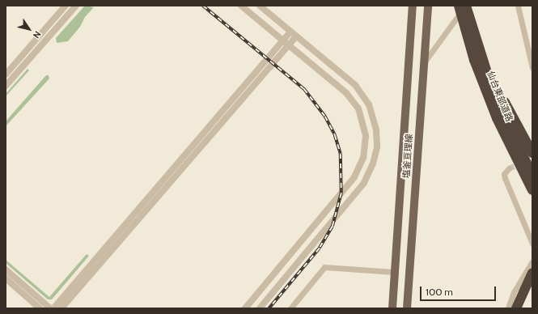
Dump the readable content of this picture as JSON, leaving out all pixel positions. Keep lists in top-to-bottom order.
{
  "streets": {
    "highway": ["仙台東部道路"],
    "main road": ["塩釜亘理線"]
  },
  "scale_bar": "100 m",
  "north": "bottom right"
}
